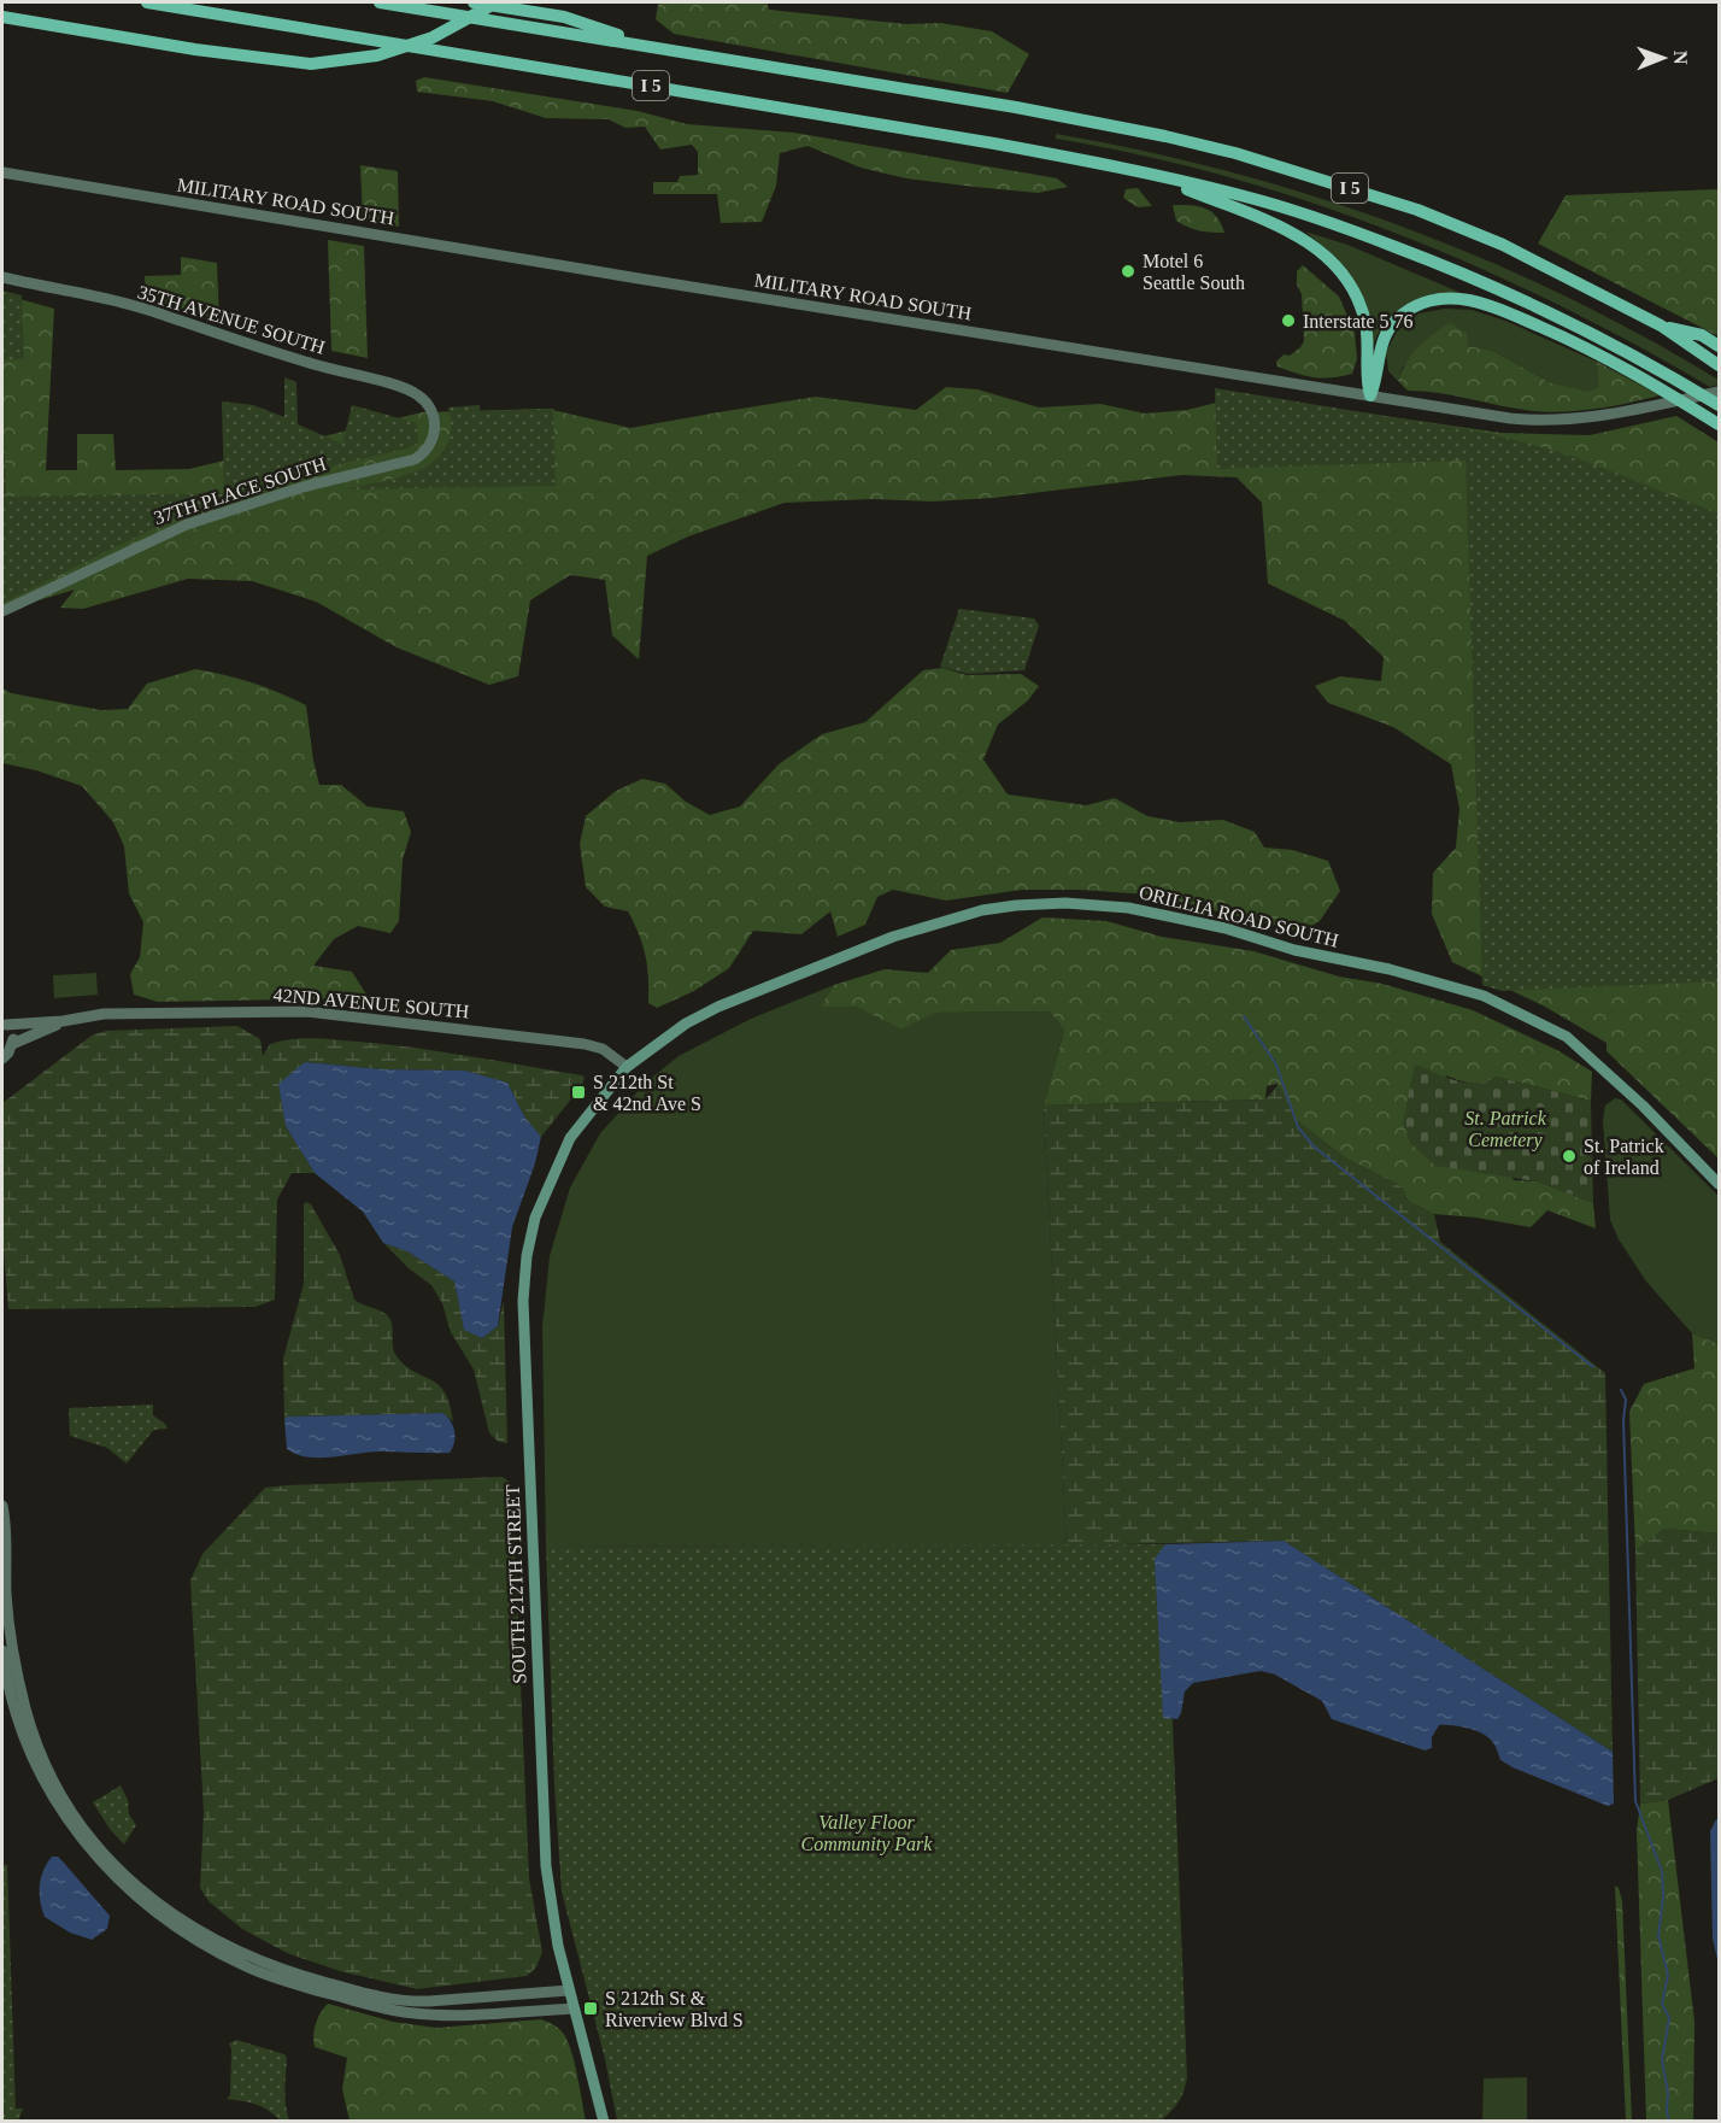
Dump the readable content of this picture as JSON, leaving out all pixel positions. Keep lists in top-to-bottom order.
{
  "streets": {
    "highway": ["I 5"],
    "main road": ["ORILLIA ROAD SOUTH", "SOUTH 212TH STREET"],
    "street": [
      "MILITARY ROAD SOUTH",
      "35TH AVENUE SOUTH",
      "37TH PLACE SOUTH",
      "42ND AVENUE SOUTH"
    ]
  },
  "crossings": [
    ["35TH AVENUE SOUTH", "37TH PLACE SOUTH"],
    ["ORILLIA ROAD SOUTH", "42ND AVENUE SOUTH"],
    ["ORILLIA ROAD SOUTH", "SOUTH 212TH STREET"],
    ["42ND AVENUE SOUTH", "SOUTH 212TH STREET"]
  ],
  "parks": ["St. Patrick Cemetery", "Valley Floor Community Park"],
  "places": {
    "other": ["Motel 6 Seattle South", "Interstate 5 76", "St. Patrick of Ireland"],
    "transit": ["S 212th St & 42nd Ave S", "S 212th St & Riverview Blvd S"]
  },
  "north": "right"
}
